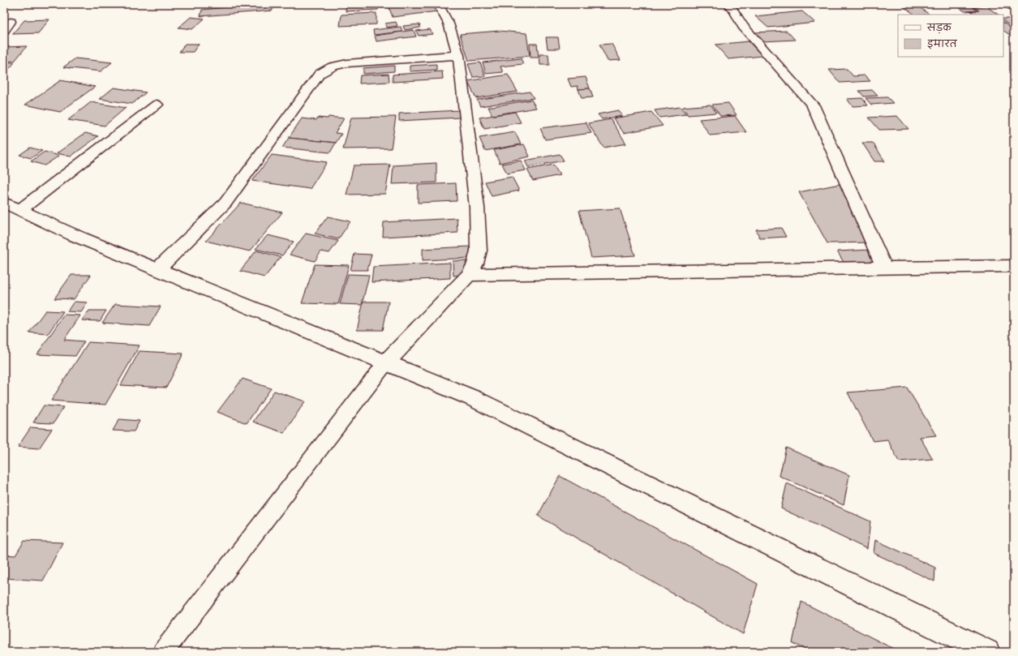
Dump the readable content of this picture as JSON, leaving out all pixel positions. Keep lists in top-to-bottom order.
{
  "legend": ["सड़क", "इमारत"]
}
